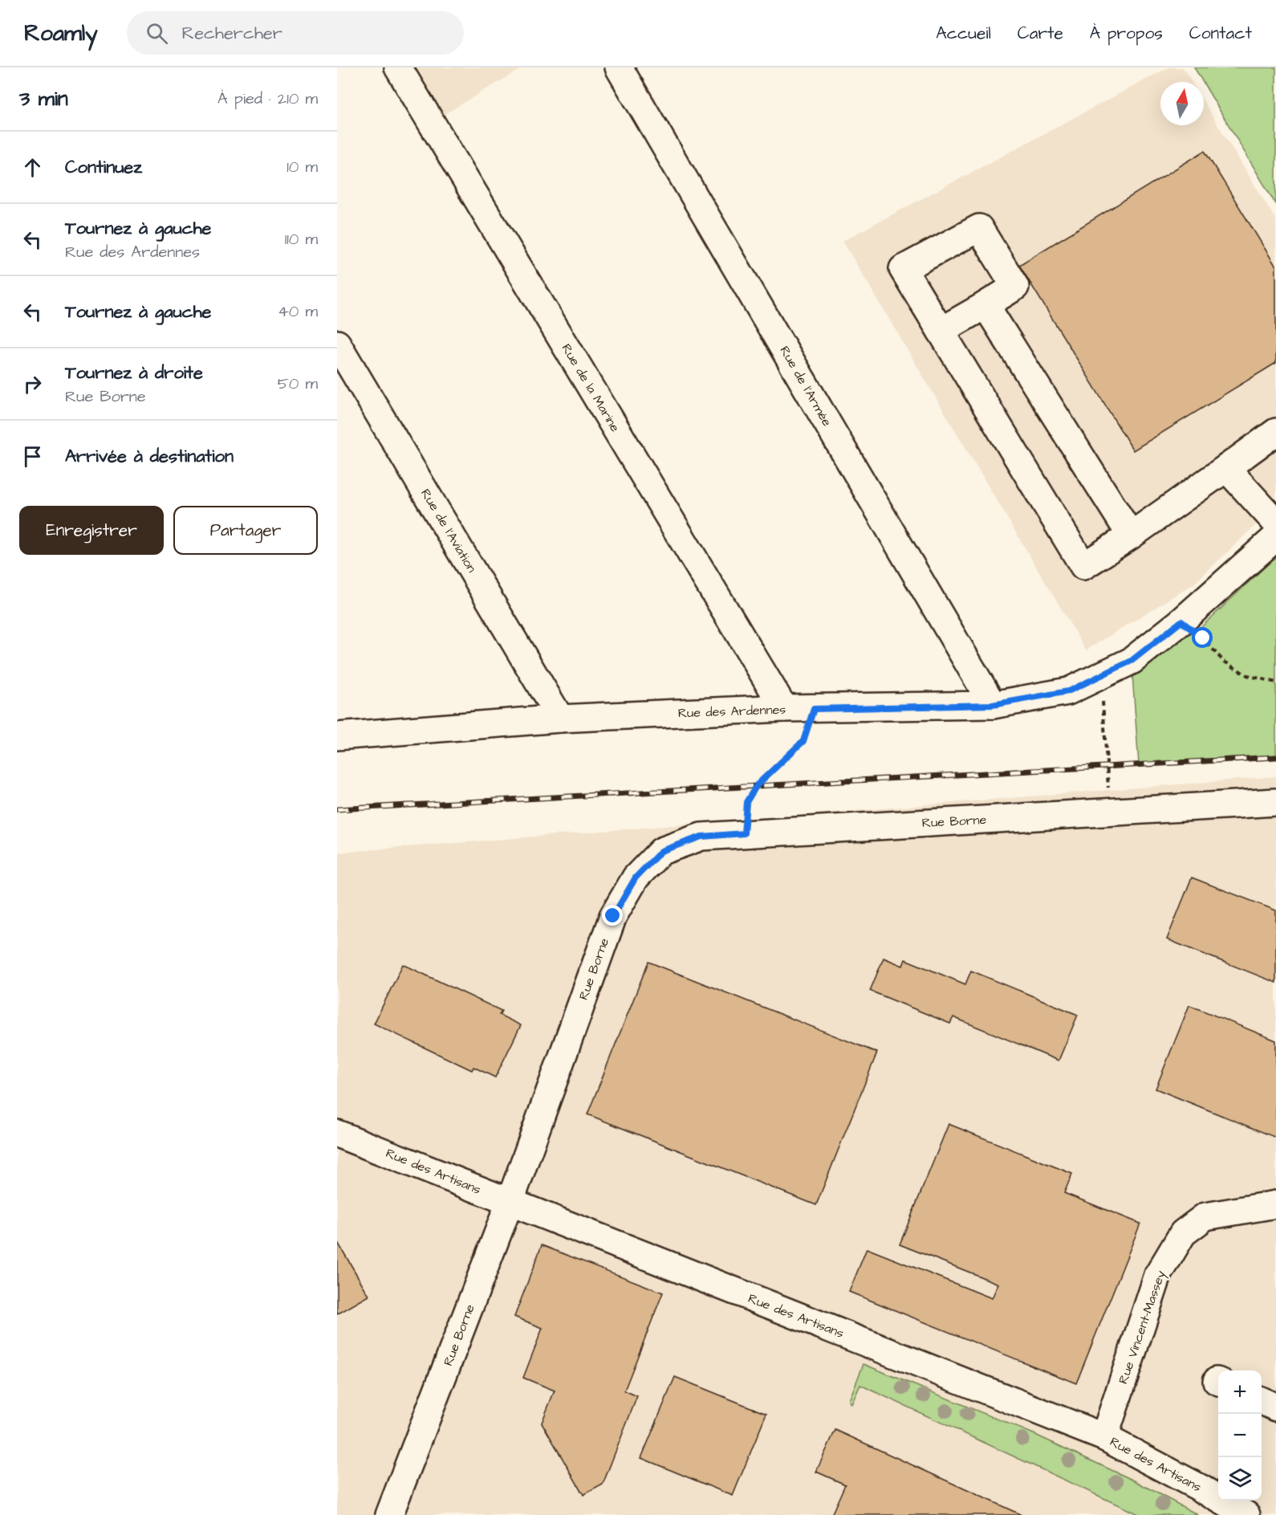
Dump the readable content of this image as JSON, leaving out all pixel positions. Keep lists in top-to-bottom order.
{
  "streets": {
    "street": [
      "Rue de l'Armée",
      "Rue de la Marine",
      "Rue de l'Aviation",
      "Rue des Ardennes",
      "Rue Borne",
      "Rue des Artisans",
      "Rue Vincent-Massey"
    ]
  },
  "crossings": [
    ["Rue de l'Armée", "Rue des Ardennes"],
    ["Rue de la Marine", "Rue des Ardennes"],
    ["Rue de l'Aviation", "Rue des Ardennes"],
    ["Rue Borne", "Rue des Artisans"],
    ["Rue des Artisans", "Rue Vincent-Massey"]
  ],
  "north": "top",
  "page": {
    "header": "Roamly",
    "search": "Rechercher",
    "nav": [
      "Accueil",
      "Carte",
      "À propos",
      "Contact"
    ],
    "heading": ["3 min", "À pied · 210 m"],
    "list": [
      ["Continuez", "10 m"],
      ["Tournez à gauche", "Rue des Ardennes", "110 m"],
      ["Tournez à gauche", "40 m"],
      ["Tournez à droite", "Rue Borne", "50 m"],
      "Arrivée à destination"
    ],
    "buttons": ["Enregistrer", "Partager"],
    "map_buttons": ["+", "−"]
  }
}
